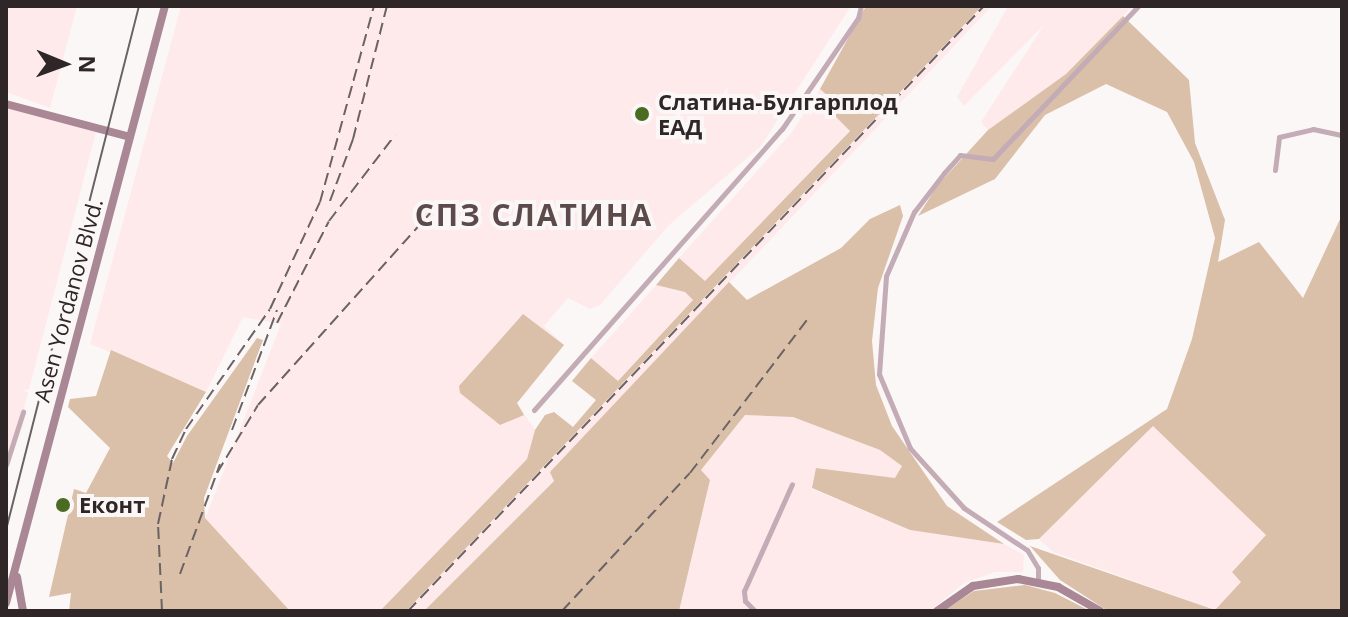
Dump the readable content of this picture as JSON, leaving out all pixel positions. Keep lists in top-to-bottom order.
{
  "streets": {
    "main road": ["Asen Yordanov Blvd."]
  },
  "districts": ["СПЗ СЛАТИНА"],
  "places": ["Слатина-Булгарплод ЕАД", "Еконт"],
  "north": "right"
}
